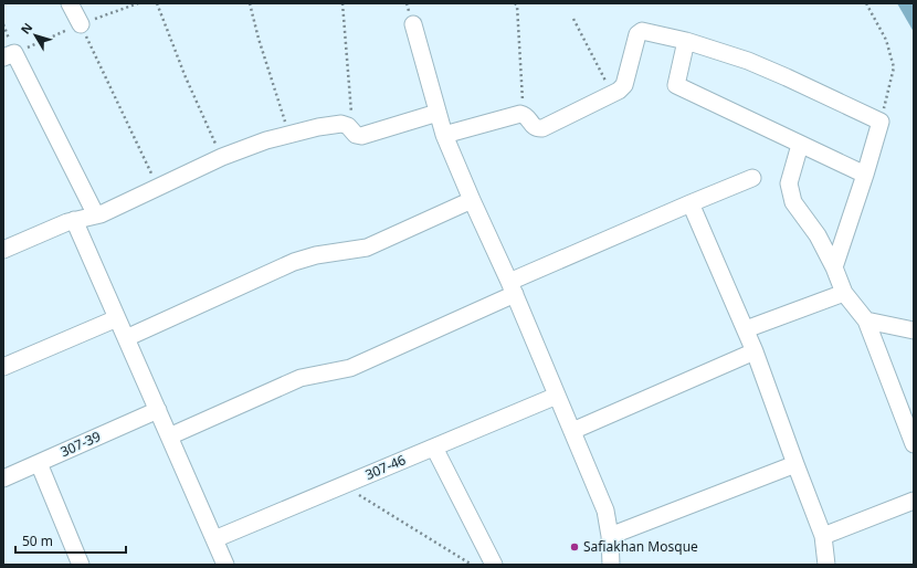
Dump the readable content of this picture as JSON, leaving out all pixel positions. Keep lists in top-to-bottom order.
{
  "streets": {
    "street": ["307-39", "307-46"]
  },
  "places": ["Safiakhan Mosque"],
  "scale_bar": "50 m",
  "north": "top left"
}
